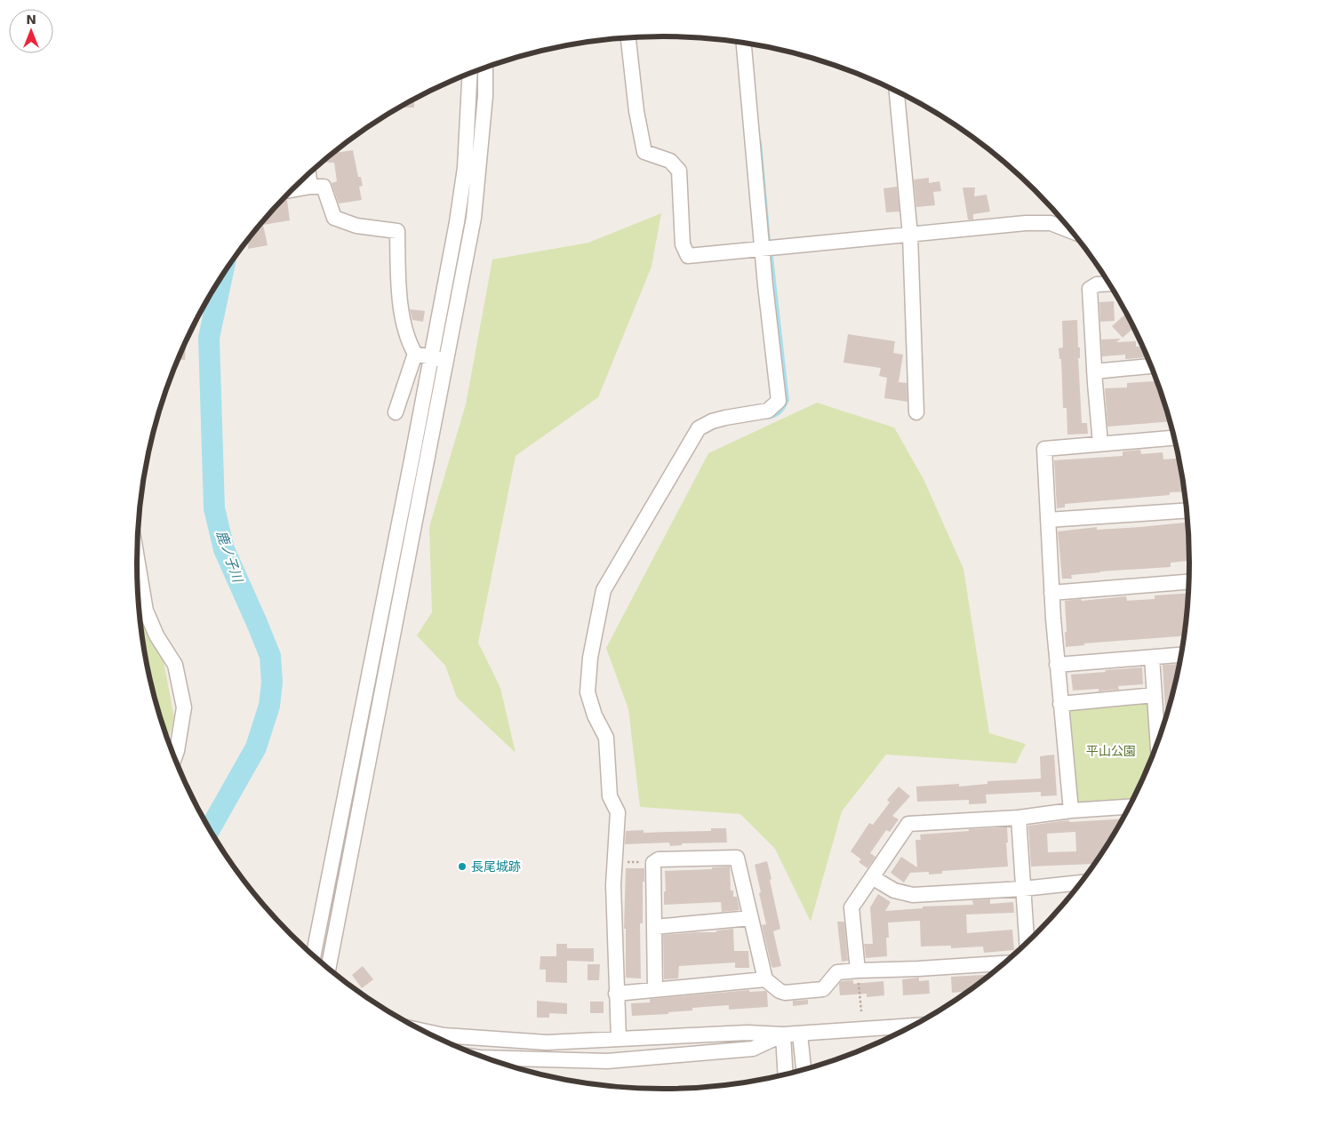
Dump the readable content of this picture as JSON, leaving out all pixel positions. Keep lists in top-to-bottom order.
{
  "water": ["鹿ノ子川"],
  "parks": ["平山公園"],
  "places": ["長尾城跡"],
  "north": "top"
}
